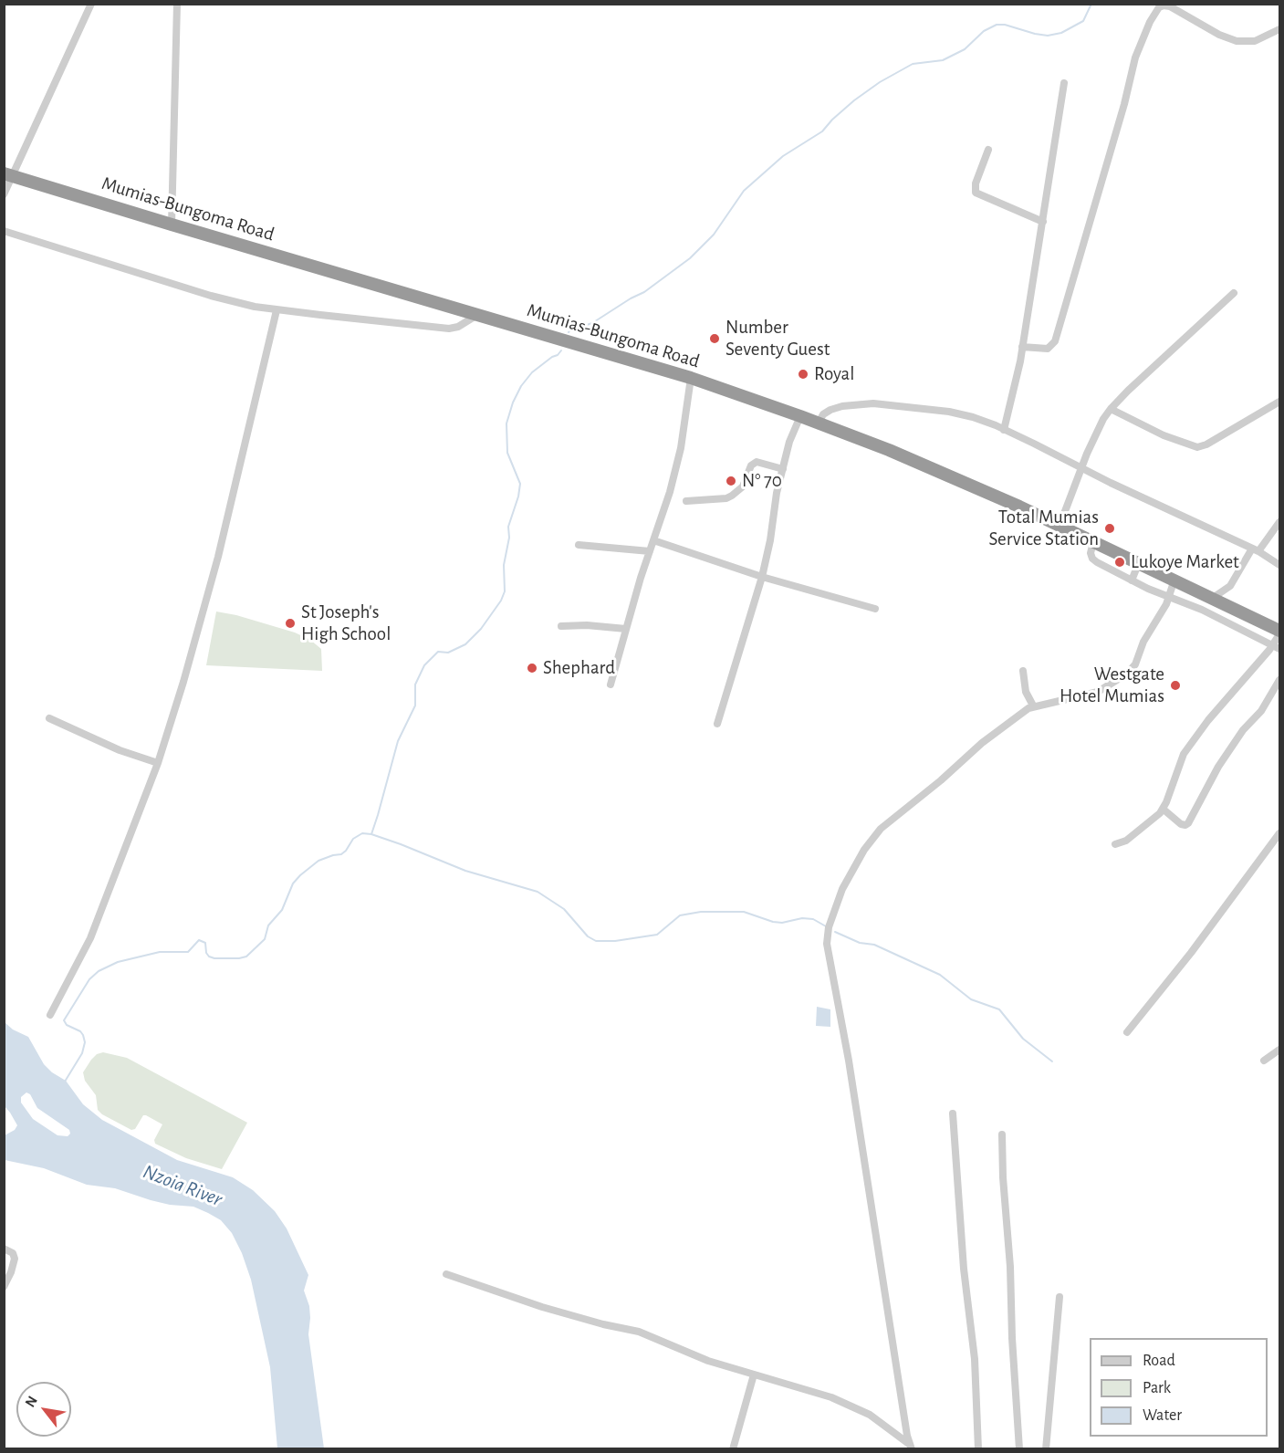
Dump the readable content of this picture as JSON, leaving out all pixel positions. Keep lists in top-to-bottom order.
{
  "streets": {
    "highway": ["Mumias-Bungoma Road"]
  },
  "water": ["Nzoia River"],
  "places": [
    "Number Seventy Guest",
    "Royal",
    "N° 70",
    "Total Mumias Service Station",
    "Lukoye Market",
    "St Joseph's High School",
    "Shephard",
    "Westgate Hotel Mumias"
  ],
  "legend": ["Road", "Park", "Water"],
  "north": "top left"
}
